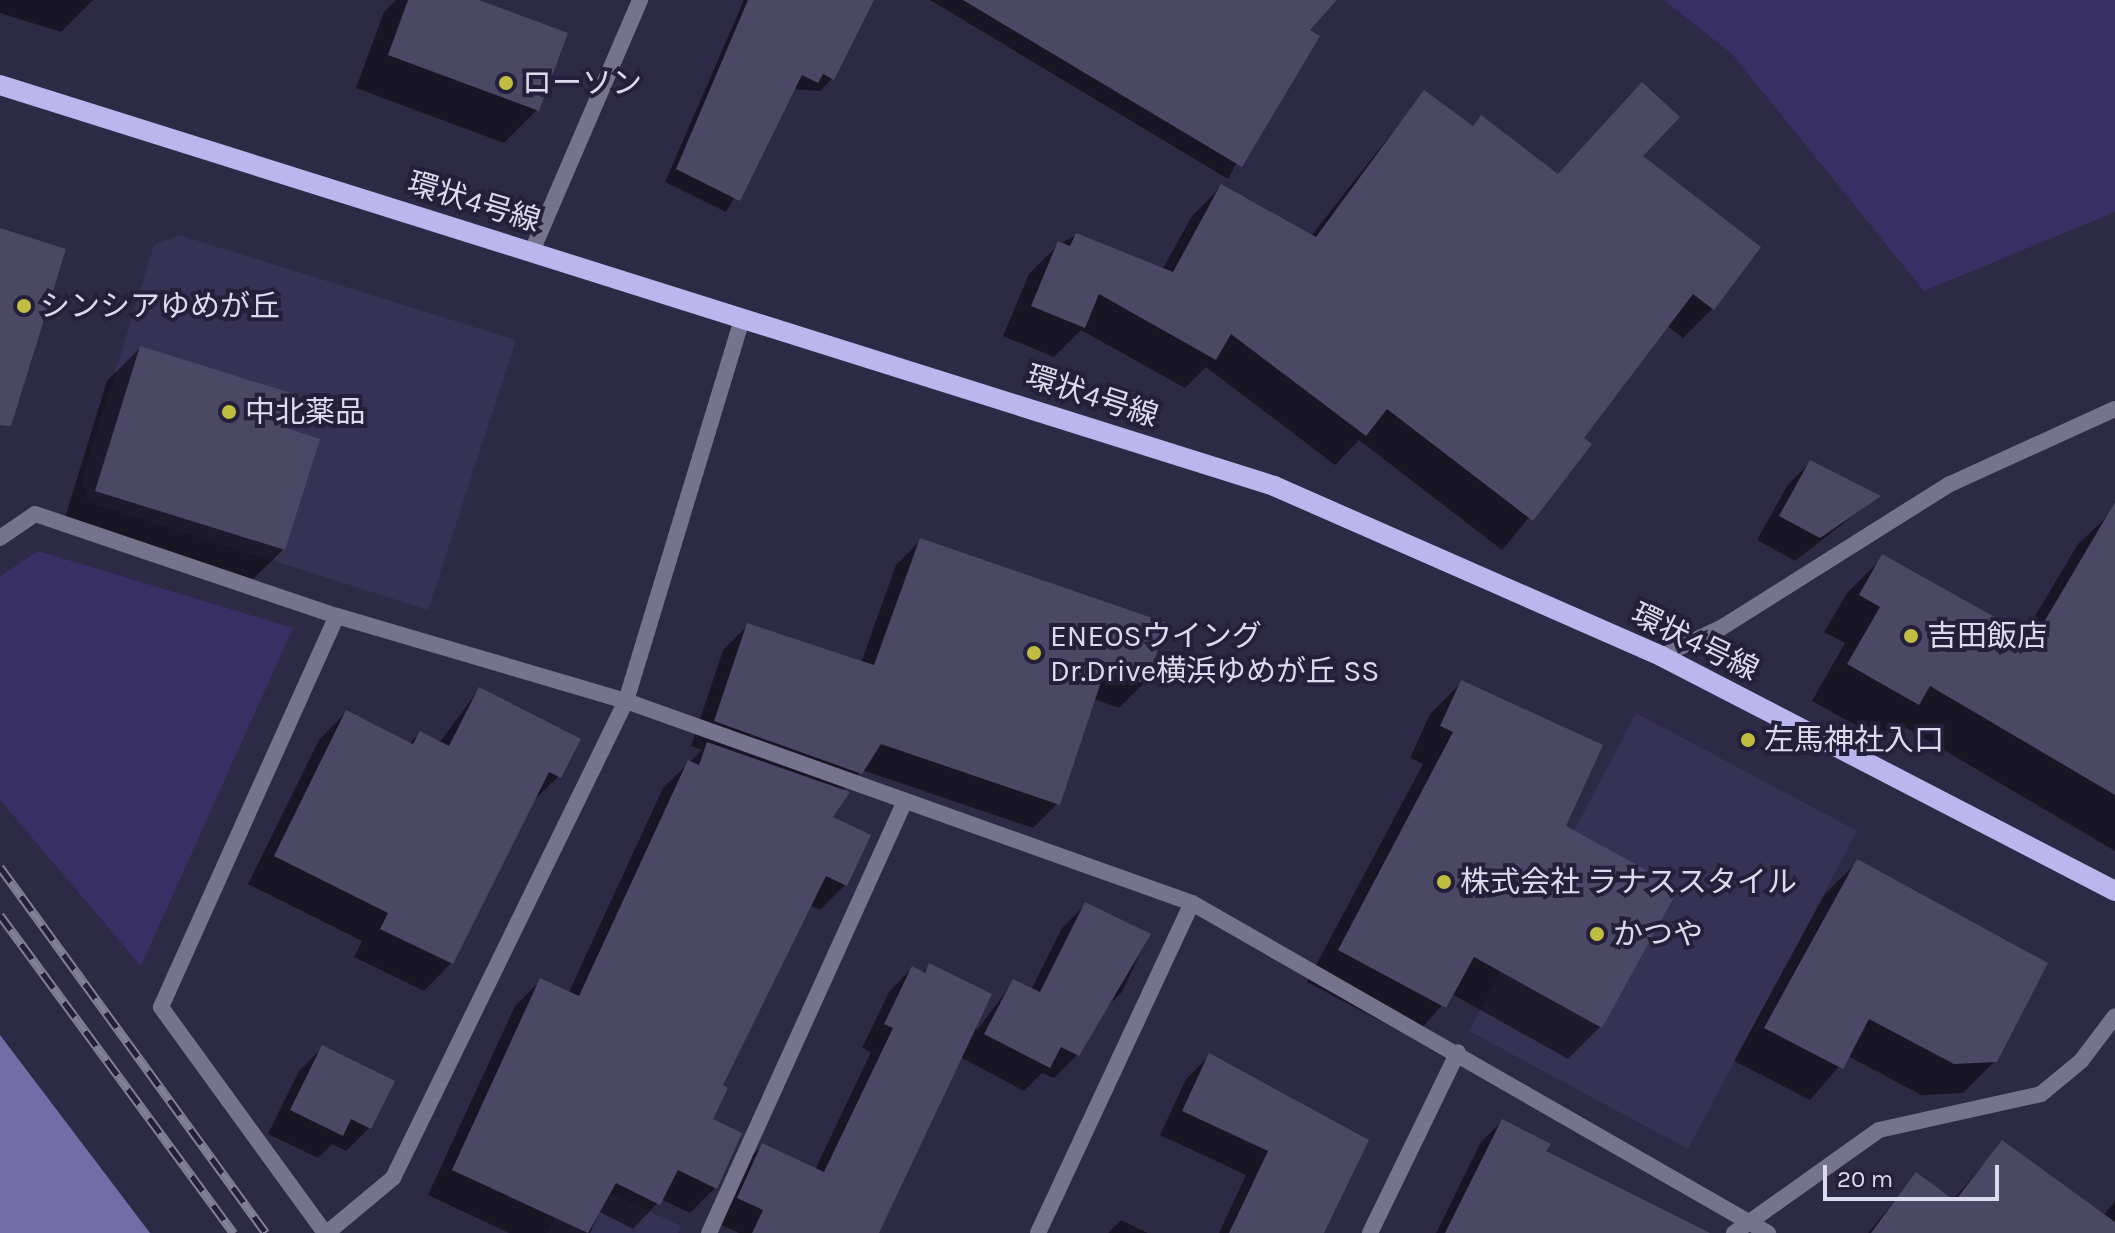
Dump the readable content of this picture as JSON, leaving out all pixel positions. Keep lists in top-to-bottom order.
{
  "streets": {
    "main road": ["環状4号線"]
  },
  "places": [
    "ローソン",
    "シンシアゆめが丘",
    "中北薬品",
    "吉田飯店",
    "ENEOSウイング Dr.Drive横浜ゆめが丘 SS",
    "左馬神社入口",
    "株式会社 ラナススタイル",
    "かつや"
  ],
  "scale_bar": "20 m"
}
